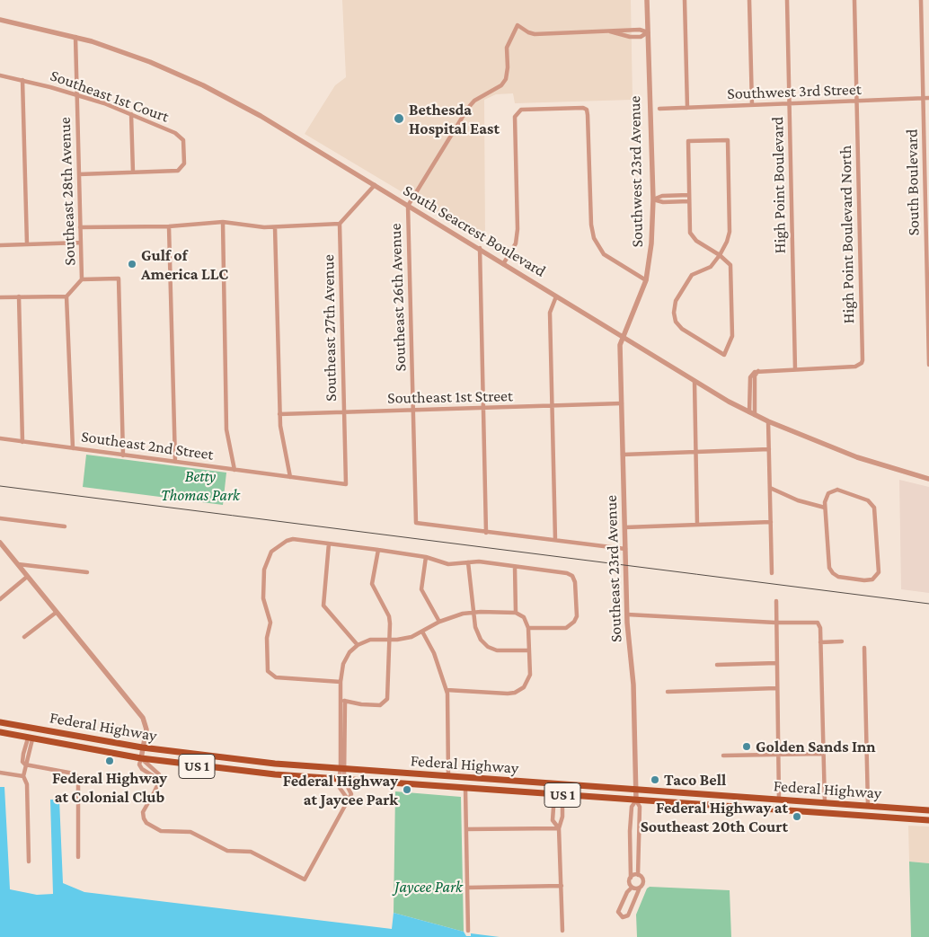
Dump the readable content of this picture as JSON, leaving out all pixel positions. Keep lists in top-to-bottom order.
{
  "streets": {
    "main road": ["Federal Highway", "US 1"],
    "street": [
      "Southwest 3rd Street",
      "Southeast 1st Court",
      "Southwest 23rd Avenue",
      "South Boulevard",
      "High Point Boulevard",
      "Southeast 28th Avenue",
      "South Seacrest Boulevard",
      "High Point Boulevard North",
      "Southeast 26th Avenue",
      "Southeast 27th Avenue",
      "Southeast 1st Street",
      "Southeast 2nd Street",
      "Southeast 23rd Avenue"
    ]
  },
  "crossings": [
    ["Southwest 3rd Street", "South Boulevard"],
    ["Southwest 3rd Street", "High Point Boulevard"],
    ["Southwest 3rd Street", "High Point Boulevard North"],
    ["Southeast 1st Court", "Southeast 28th Avenue"],
    ["Southwest 23rd Avenue", "South Seacrest Boulevard"],
    ["Southwest 23rd Avenue", "Southeast 23rd Avenue"],
    ["High Point Boulevard", "High Point Boulevard North"],
    ["Southeast 28th Avenue", "South Seacrest Boulevard"],
    ["South Seacrest Boulevard", "Southeast 26th Avenue"],
    ["South Seacrest Boulevard", "Southeast 23rd Avenue"],
    ["Southeast 26th Avenue", "Southeast 1st Street"],
    ["Southeast 27th Avenue", "Southeast 1st Street"],
    ["Southeast 27th Avenue", "Southeast 2nd Street"],
    ["Southeast 1st Street", "Southeast 23rd Avenue"],
    ["Southeast 23rd Avenue", "Federal Highway"]
  ],
  "parks": ["Betty Thomas Park", "Jaycee Park"],
  "places": [
    "Bethesda Hospital East",
    "Gulf of America LLC",
    "Golden Sands Inn",
    "Federal Highway at Colonial Club",
    "Taco Bell",
    "Federal Highway at Jaycee Park",
    "Federal Highway at Southeast 20th Court"
  ]
}
